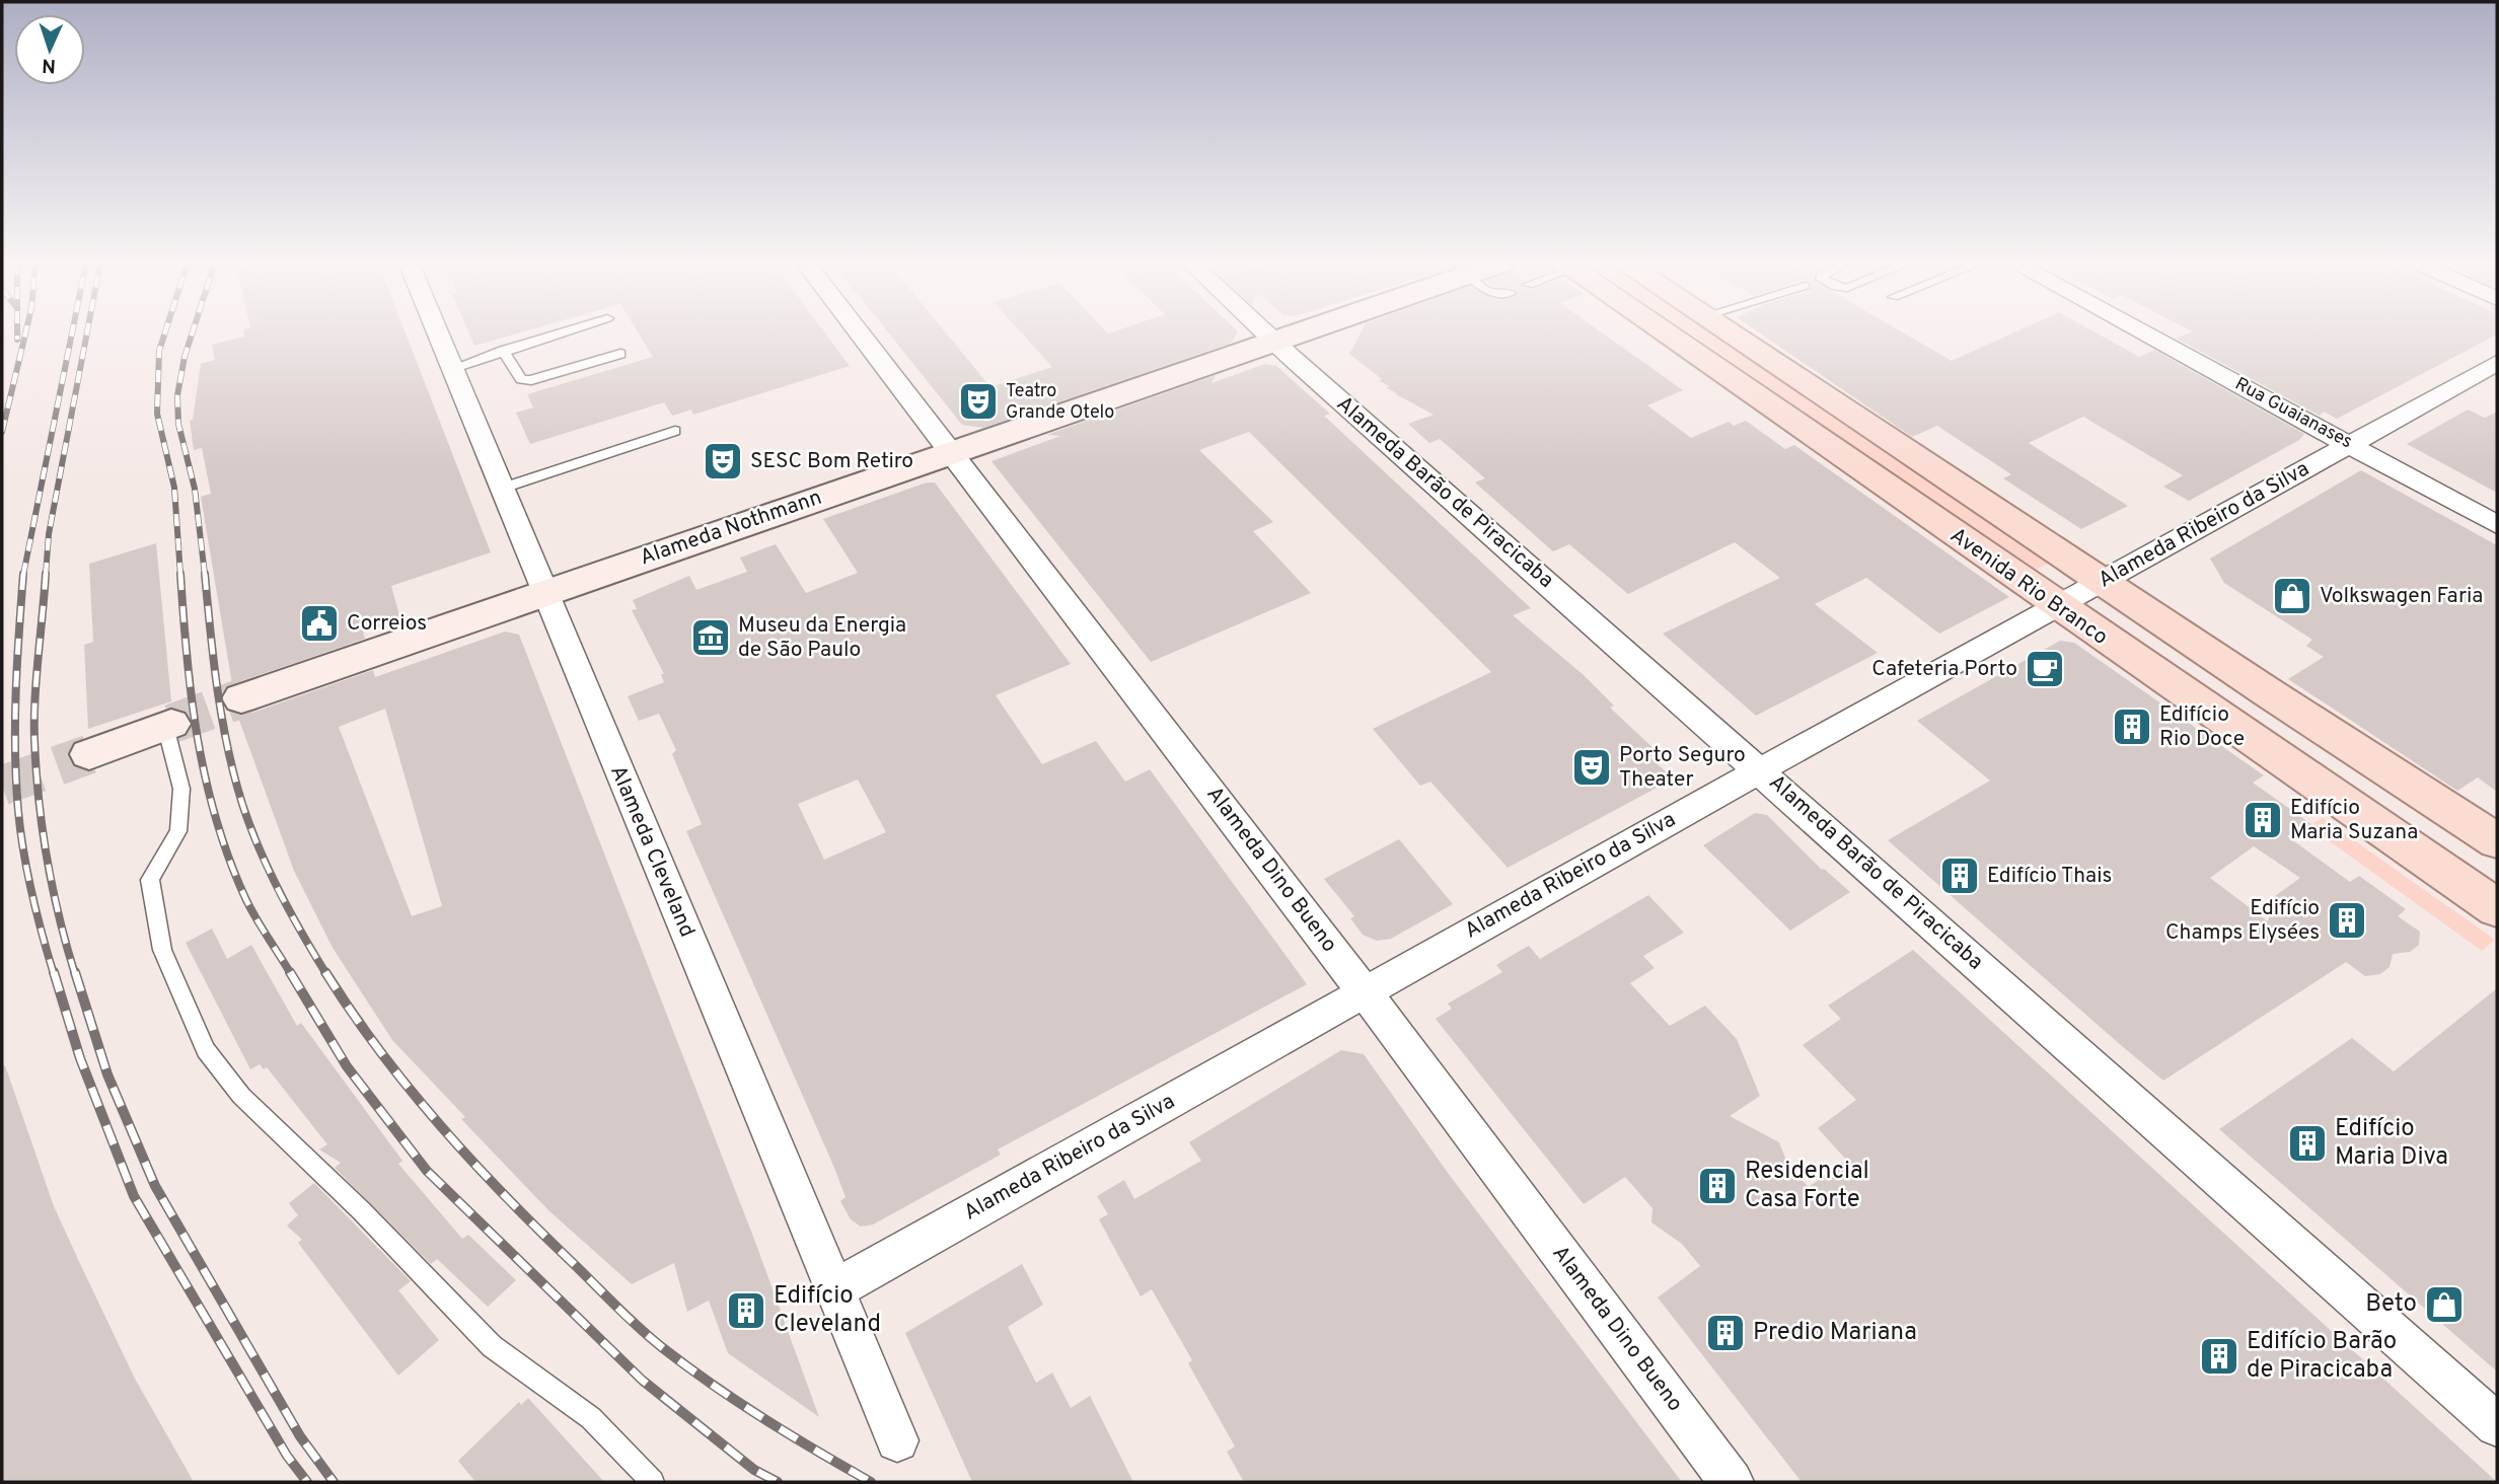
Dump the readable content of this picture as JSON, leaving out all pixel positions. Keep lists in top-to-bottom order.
{
  "streets": {
    "main road": ["Avenida Rio Branco"],
    "street": [
      "Rua Guaianases",
      "Alameda Barão de Piracicaba",
      "Alameda Ribeiro da Silva",
      "Alameda Nothmann",
      "Alameda Cleveland",
      "Alameda Dino Bueno"
    ]
  },
  "crossings": [
    ["Rua Guaianases", "Alameda Ribeiro da Silva"],
    ["Alameda Barão de Piracicaba", "Alameda Ribeiro da Silva"],
    ["Alameda Barão de Piracicaba", "Alameda Nothmann"],
    ["Alameda Ribeiro da Silva", "Avenida Rio Branco"],
    ["Alameda Ribeiro da Silva", "Alameda Cleveland"],
    ["Alameda Ribeiro da Silva", "Alameda Dino Bueno"],
    ["Alameda Nothmann", "Alameda Cleveland"],
    ["Alameda Nothmann", "Alameda Dino Bueno"]
  ],
  "places": {
    "theatre": ["Teatro Grande Otelo", "SESC Bom Retiro", "Porto Seguro Theater"],
    "shop": ["Volkswagen Faria", "Beto"],
    "public building": ["Correios"],
    "museum": ["Museu da Energia de São Paulo"],
    "cafe": ["Cafeteria Porto"],
    "building": [
      "Edifício Rio Doce",
      "Edifício Maria Suzana",
      "Edifício Thais",
      "Edifício Champs Elysées",
      "Edifício Maria Diva",
      "Residencial Casa Forte",
      "Edifício Cleveland",
      "Predio Mariana",
      "Edifício Barão de Piracicaba"
    ]
  },
  "north": "bottom"
}
